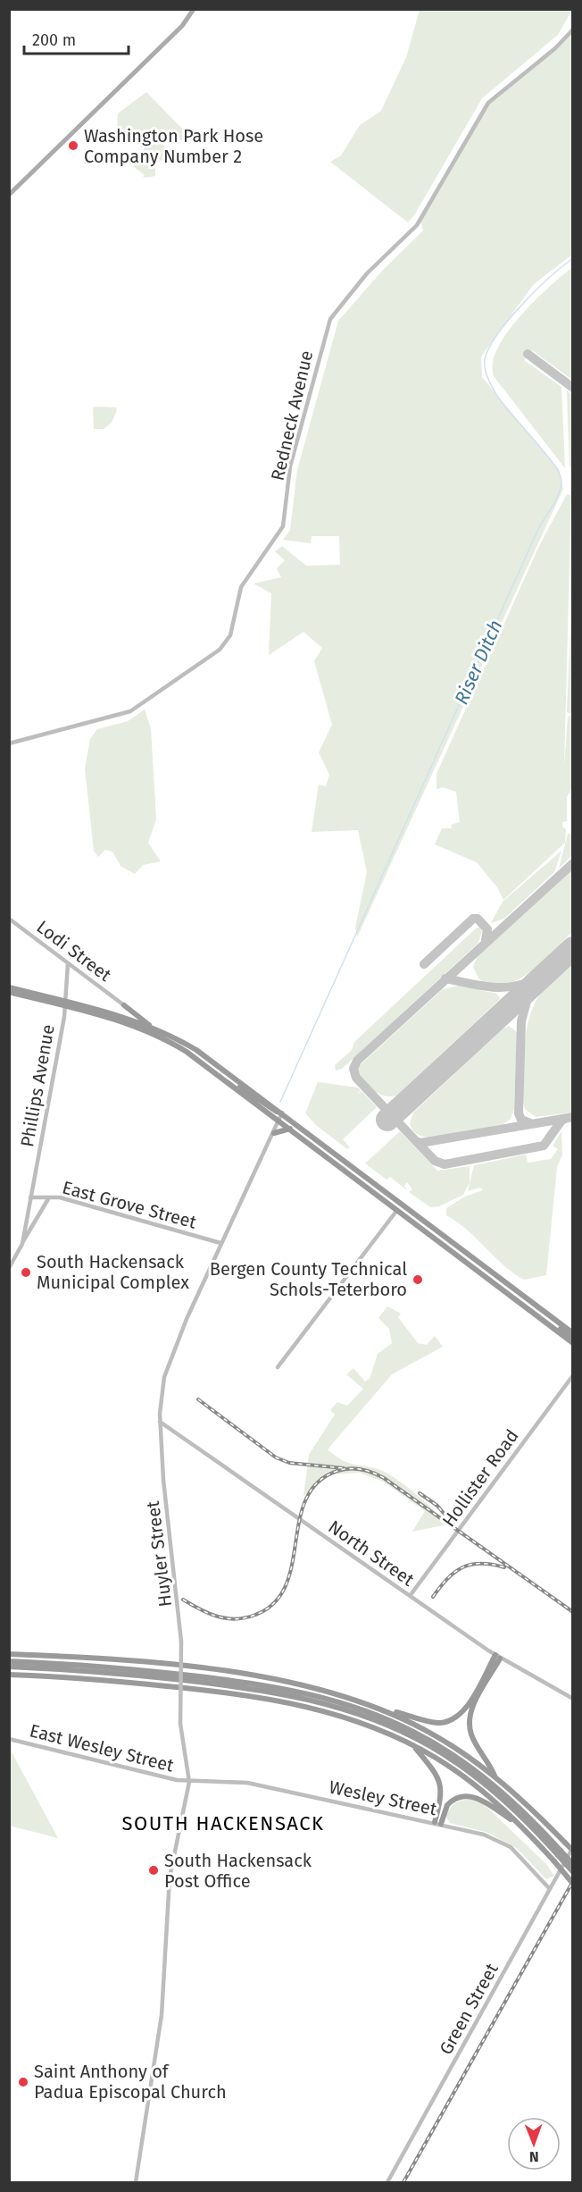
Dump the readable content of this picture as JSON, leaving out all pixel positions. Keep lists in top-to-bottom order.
{
  "streets": {
    "street": [
      "Redneck Avenue",
      "Lodi Street",
      "Phillips Avenue",
      "East Grove Street",
      "Hollister Road",
      "North Street",
      "Huyler Street",
      "East Wesley Street",
      "Wesley Street",
      "Green Street"
    ]
  },
  "crossings": [
    ["Lodi Street", "Phillips Avenue"],
    ["Phillips Avenue", "East Grove Street"],
    ["East Grove Street", "Huyler Street"],
    ["Hollister Road", "North Street"],
    ["North Street", "Huyler Street"],
    ["Huyler Street", "East Wesley Street"],
    ["Huyler Street", "Wesley Street"],
    ["East Wesley Street", "Wesley Street"],
    ["Wesley Street", "Green Street"]
  ],
  "districts": ["SOUTH HACKENSACK"],
  "water": ["Riser Ditch"],
  "places": [
    "Washington Park Hose Company Number 2",
    "South Hackensack Municipal Complex",
    "Bergen County Technical Schols-Teterboro",
    "South Hackensack Post Office",
    "Saint Anthony of Padua Episcopal Church"
  ],
  "scale_bar": "200 m",
  "north": "bottom"
}
